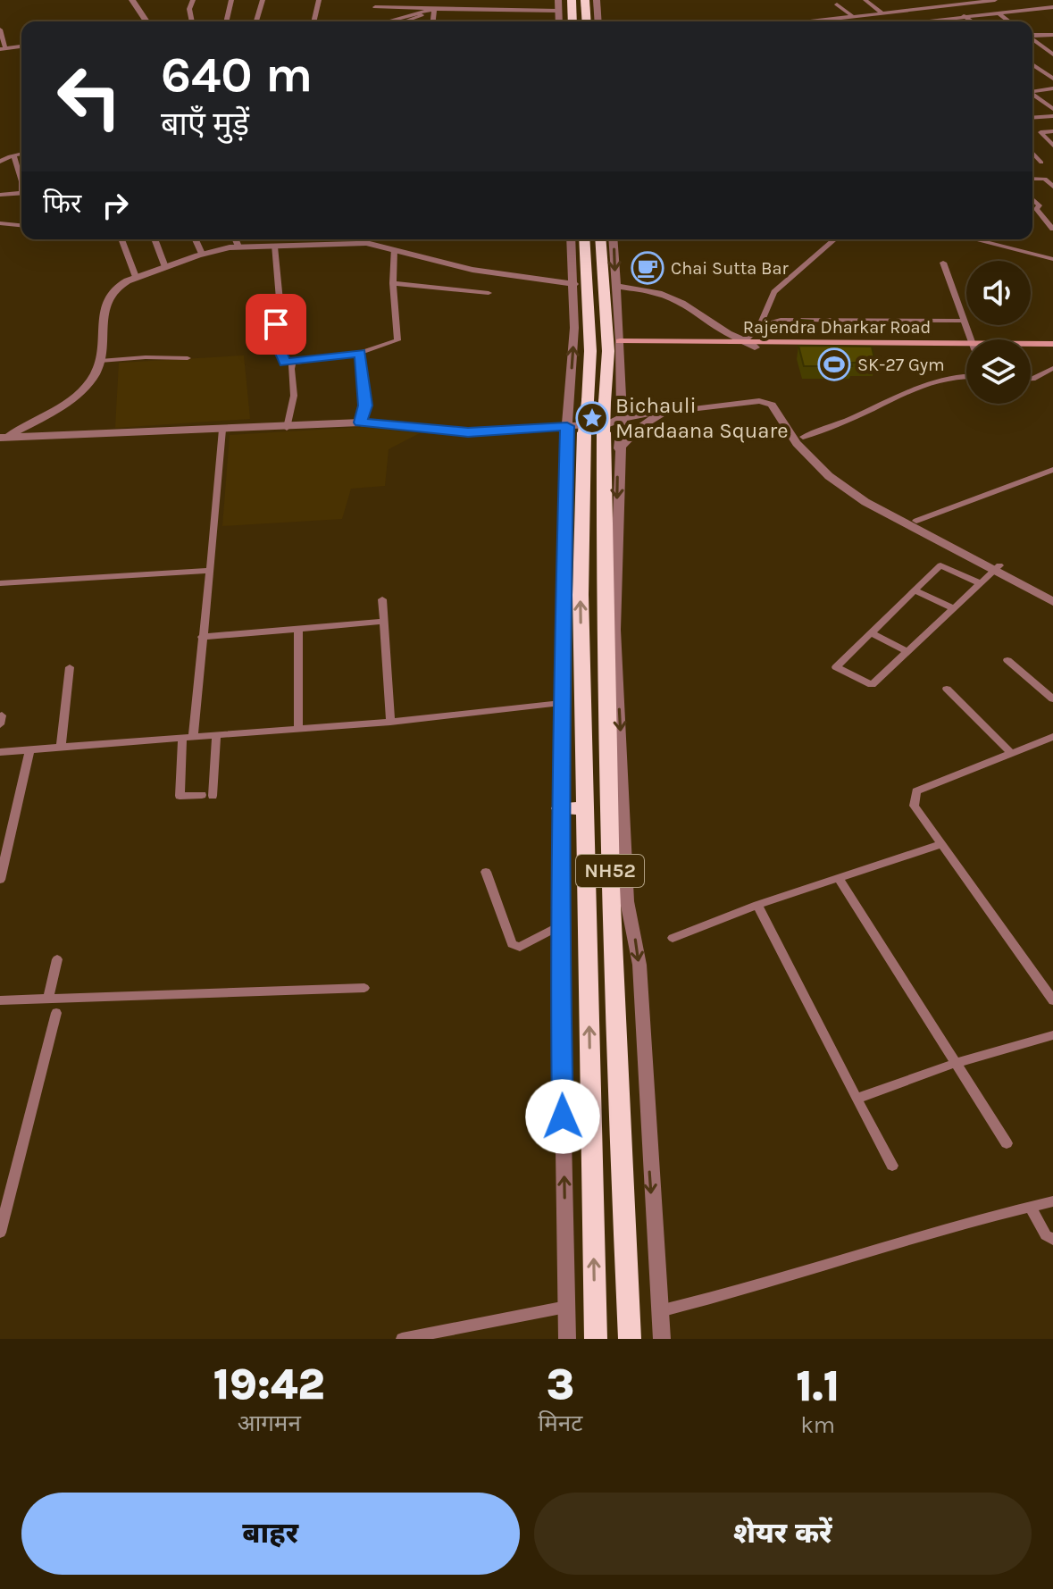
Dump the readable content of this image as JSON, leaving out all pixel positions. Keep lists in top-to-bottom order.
{
  "streets": {
    "highway": ["NH52"],
    "main road": ["Rajendra Dharkar Road"]
  },
  "places": {
    "cafe": ["Chai Sutta Bar"],
    "sports": ["SK-27 Gym"],
    "place": ["Bichauli Mardaana Square"]
  },
  "page": {
    "turn": ["640 m", "बाएँ मुड़ें"],
    "then": "फिर",
    "eta": [
      "19:42",
      "आगमन",
      "3",
      "मिनट",
      "1.1",
      "km"
    ],
    "buttons": ["बाहर", "शेयर करें"]
  }
}
